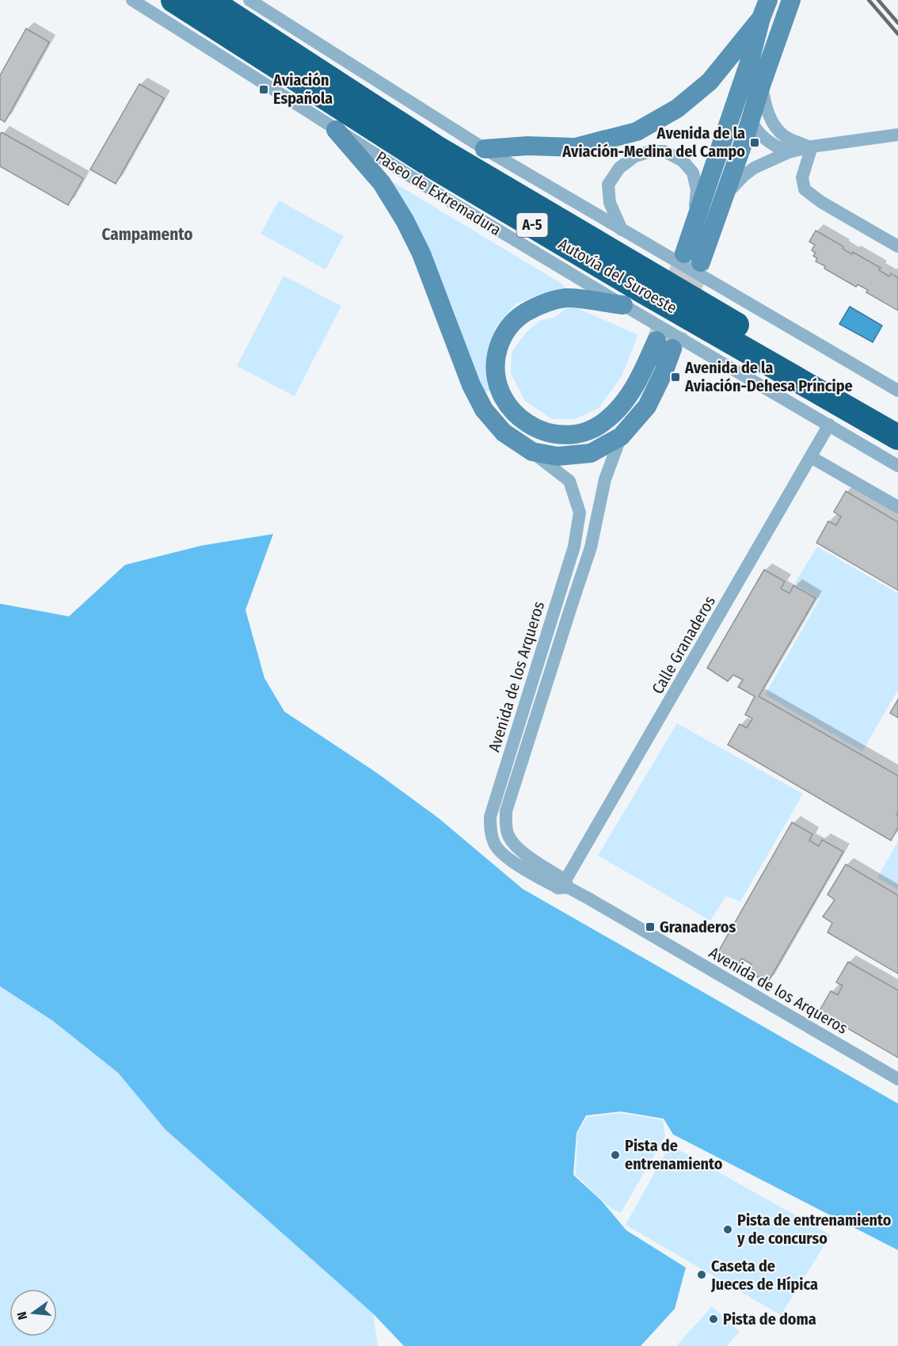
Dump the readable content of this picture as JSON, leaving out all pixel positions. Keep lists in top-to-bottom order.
{
  "streets": {
    "highway": ["A-5", "Autovía del Suroeste"],
    "street": ["Paseo de Extremadura", "Calle Granaderos", "Avenida de los Arqueros"]
  },
  "crossings": [
    ["Paseo de Extremadura", "Calle Granaderos"],
    ["Calle Granaderos", "Avenida de los Arqueros"]
  ],
  "districts": ["Campamento"],
  "places": {
    "transit": [
      "Aviación Española",
      "Avenida de la Aviación-Medina del Campo",
      "Avenida de la Aviación-Dehesa Príncipe",
      "Granaderos"
    ],
    "other": [
      "Pista de entrenamiento",
      "Pista de entrenamiento y de concurso",
      "Caseta de Jueces de Hípica",
      "Pista de doma"
    ]
  },
  "north": "left"
}
